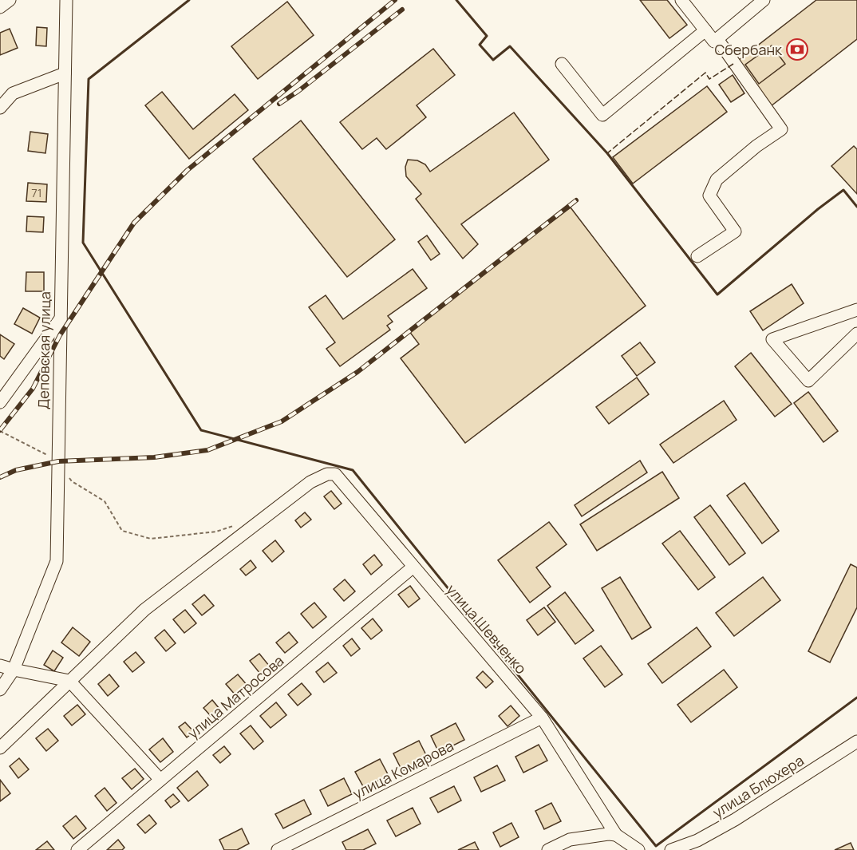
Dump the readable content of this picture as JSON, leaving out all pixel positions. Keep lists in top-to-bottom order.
{
  "streets": {
    "street": [
      "Деповская улица",
      "улица Шевченко",
      "улица Матросова",
      "улица Комарова",
      "улица Блюхера"
    ]
  },
  "crossings": [
    ["улица Шевченко", "улица Матросова"],
    ["улица Шевченко", "улица Комарова"]
  ],
  "places": {
    "bank": ["Сбербанк"]
  },
  "house_numbers": ["71"]
}
